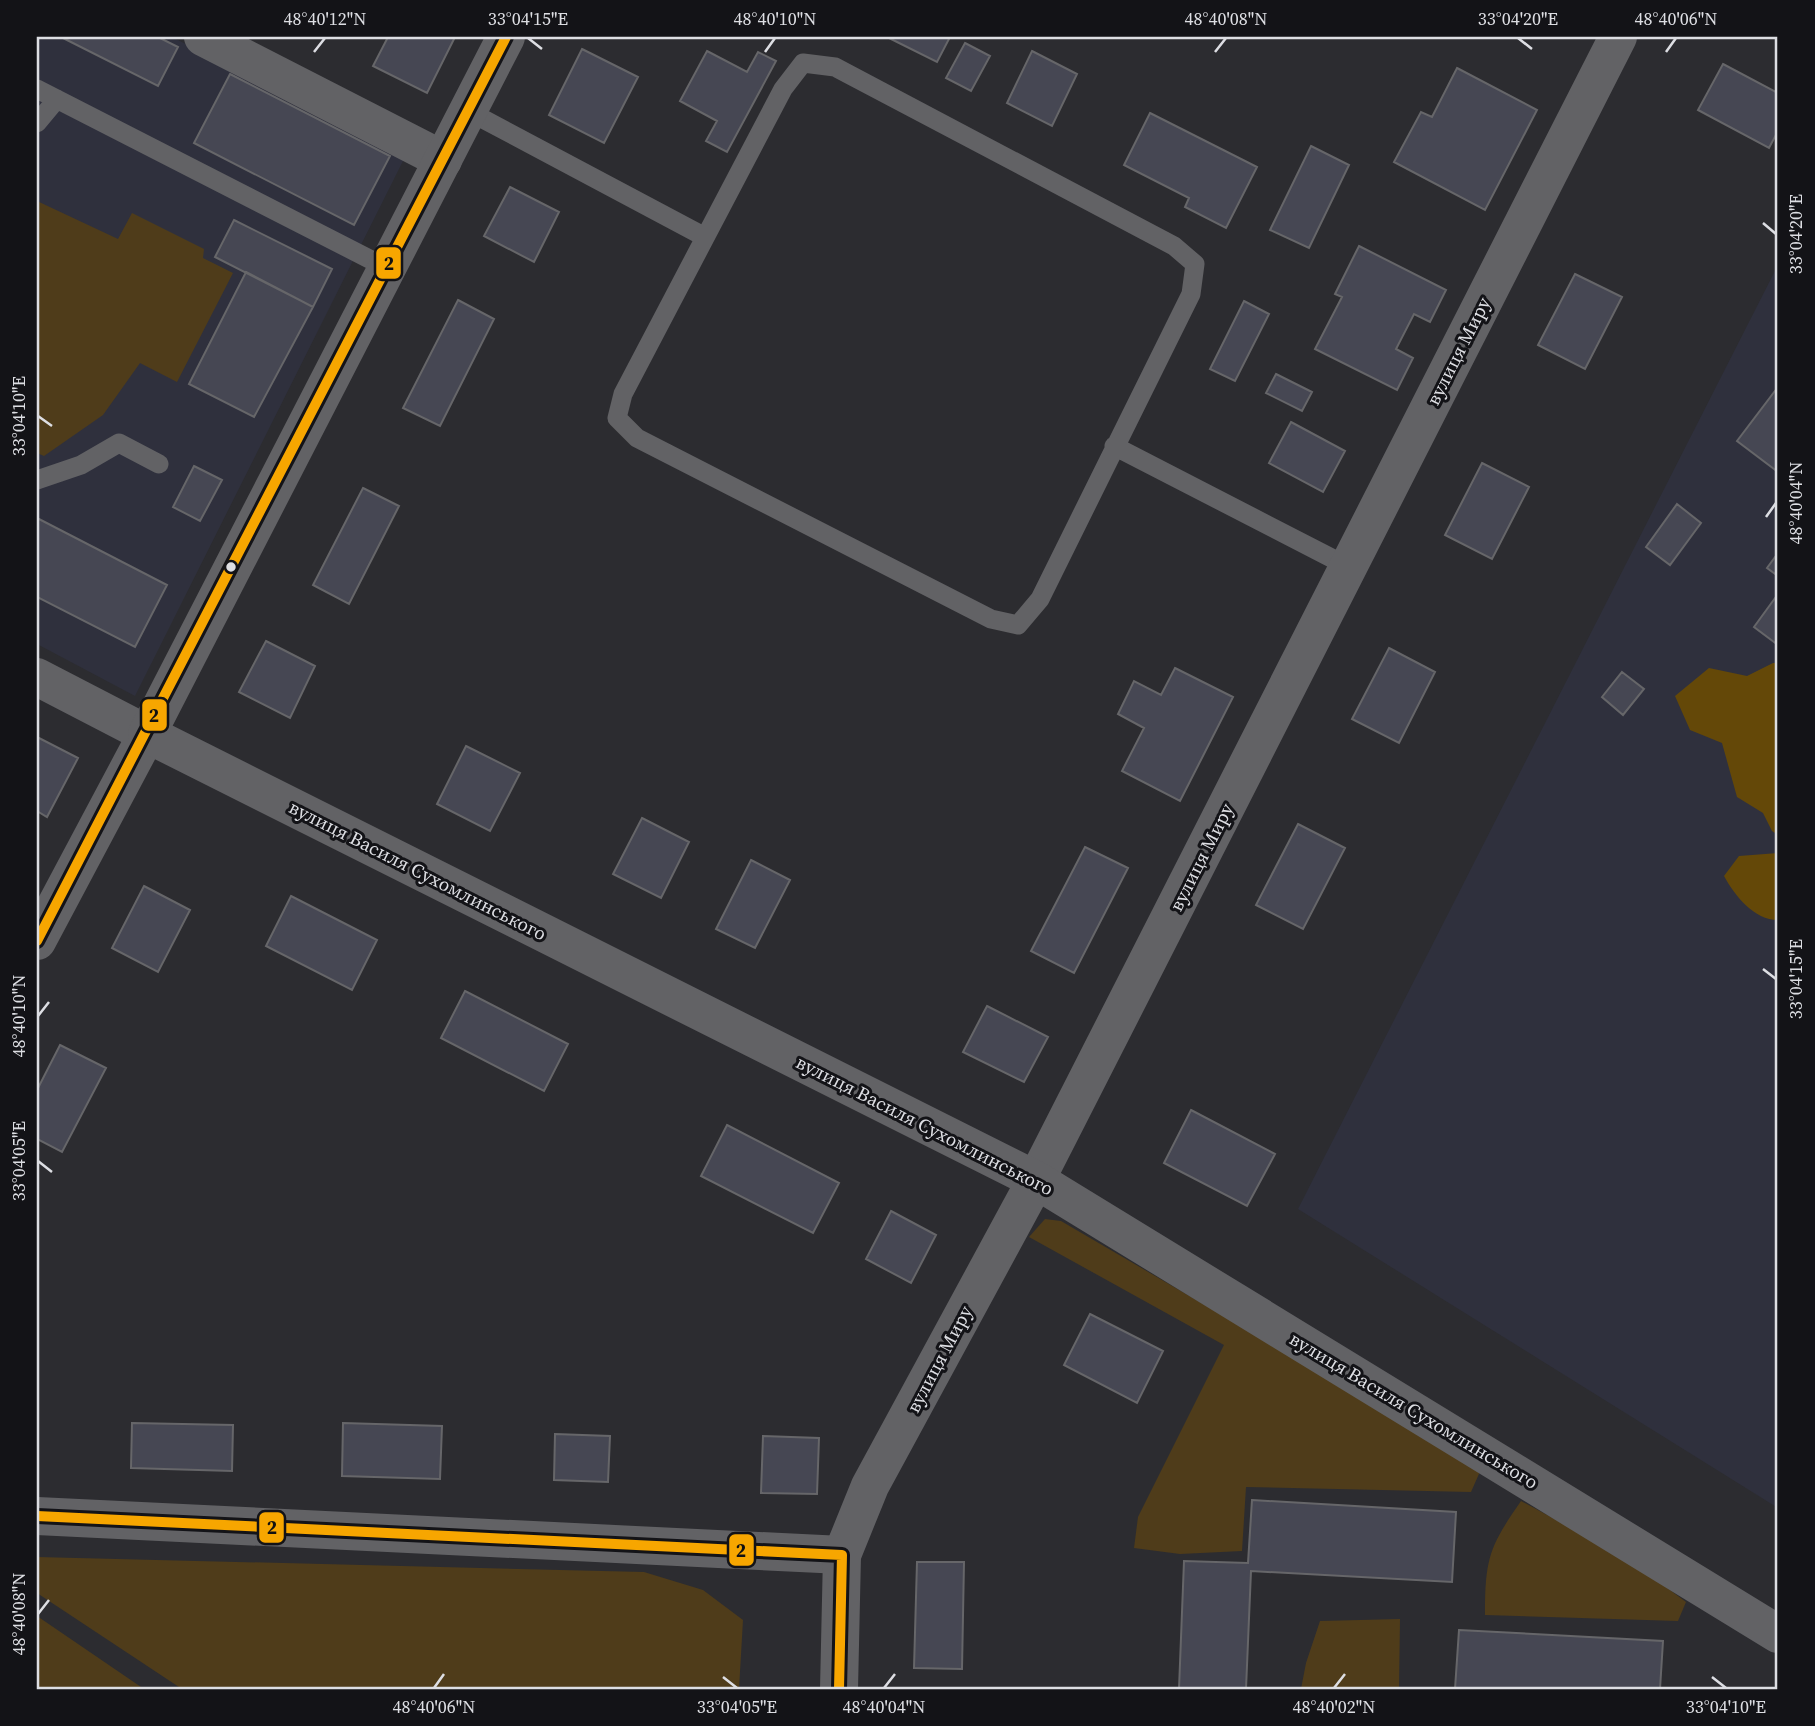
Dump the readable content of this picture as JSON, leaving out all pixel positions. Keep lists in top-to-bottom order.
{
  "streets": {
    "street": ["вулиця Миру", "вулиця Василя Сухомлинського"]
  },
  "crossings": [
    ["вулиця Миру", "вулиця Василя Сухомлинського"]
  ],
  "lines": ["transit line 2"],
  "coordinates": [
    "48°40'12\"N",
    "33°04'15\"E",
    "48°40'10\"N",
    "48°40'08\"N",
    "33°04'20\"E",
    "48°40'06\"N",
    "33°04'10\"E",
    "48°40'04\"N",
    "33°04'05\"E",
    "48°40'02\"N"
  ]
}
